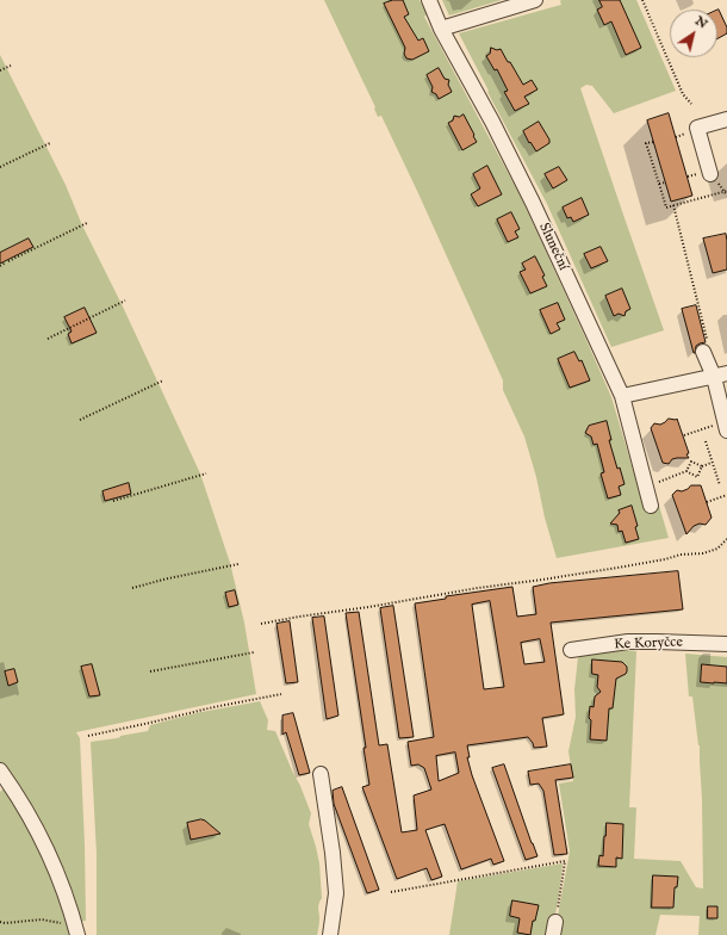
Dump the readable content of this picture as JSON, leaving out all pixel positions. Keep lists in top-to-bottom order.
{
  "streets": {
    "street": ["Sluneční", "Ke Koryčce"]
  },
  "north": "top right"
}
